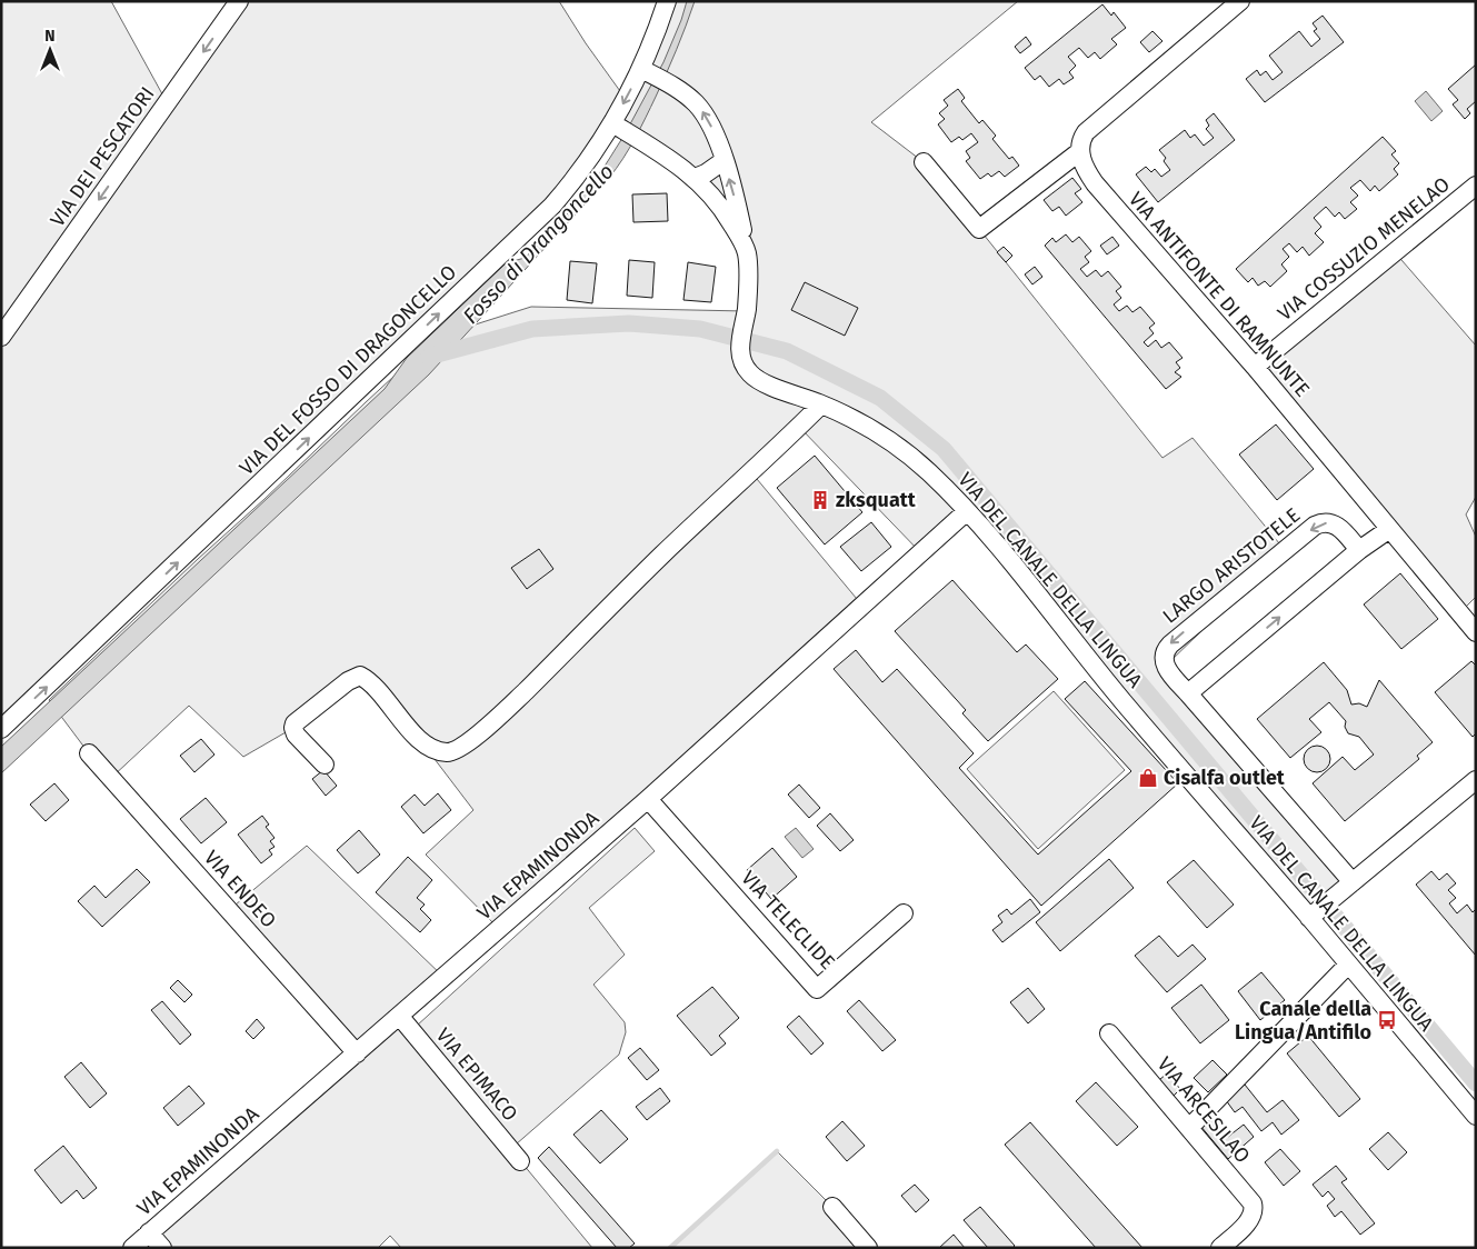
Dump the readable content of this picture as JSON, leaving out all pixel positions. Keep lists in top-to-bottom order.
{
  "streets": {
    "street": [
      "VIA DEI PESCATORI",
      "VIA COSSUZIO MENELAO",
      "VIA ANTIFONTE DI RAMNUNTE",
      "VIA DEL FOSSO DI DRAGONCELLO",
      "LARGO ARISTOTELE",
      "VIA DEL CANALE DELLA LINGUA",
      "VIA EPAMINONDA",
      "VIA ENDEO",
      "VIA TELECLIDE",
      "VIA EPIMACO",
      "VIA ARCESILAO"
    ]
  },
  "crossings": [
    ["VIA COSSUZIO MENELAO", "VIA ANTIFONTE DI RAMNUNTE"],
    ["VIA DEL FOSSO DI DRAGONCELLO", "VIA DEL CANALE DELLA LINGUA"],
    ["VIA DEL CANALE DELLA LINGUA", "VIA EPAMINONDA"],
    ["VIA EPAMINONDA", "VIA ENDEO"],
    ["VIA EPAMINONDA", "VIA TELECLIDE"],
    ["VIA EPAMINONDA", "VIA EPIMACO"]
  ],
  "one_way": ["VIA DEI PESCATORI", "VIA DEL FOSSO DI DRAGONCELLO"],
  "water": ["Fosso di Drangoncello"],
  "places": {
    "building": ["zksquatt"],
    "shop": ["Cisalfa outlet"],
    "bus stop": ["Canale della Lingua/Antifilo"]
  },
  "north": "top"
}
